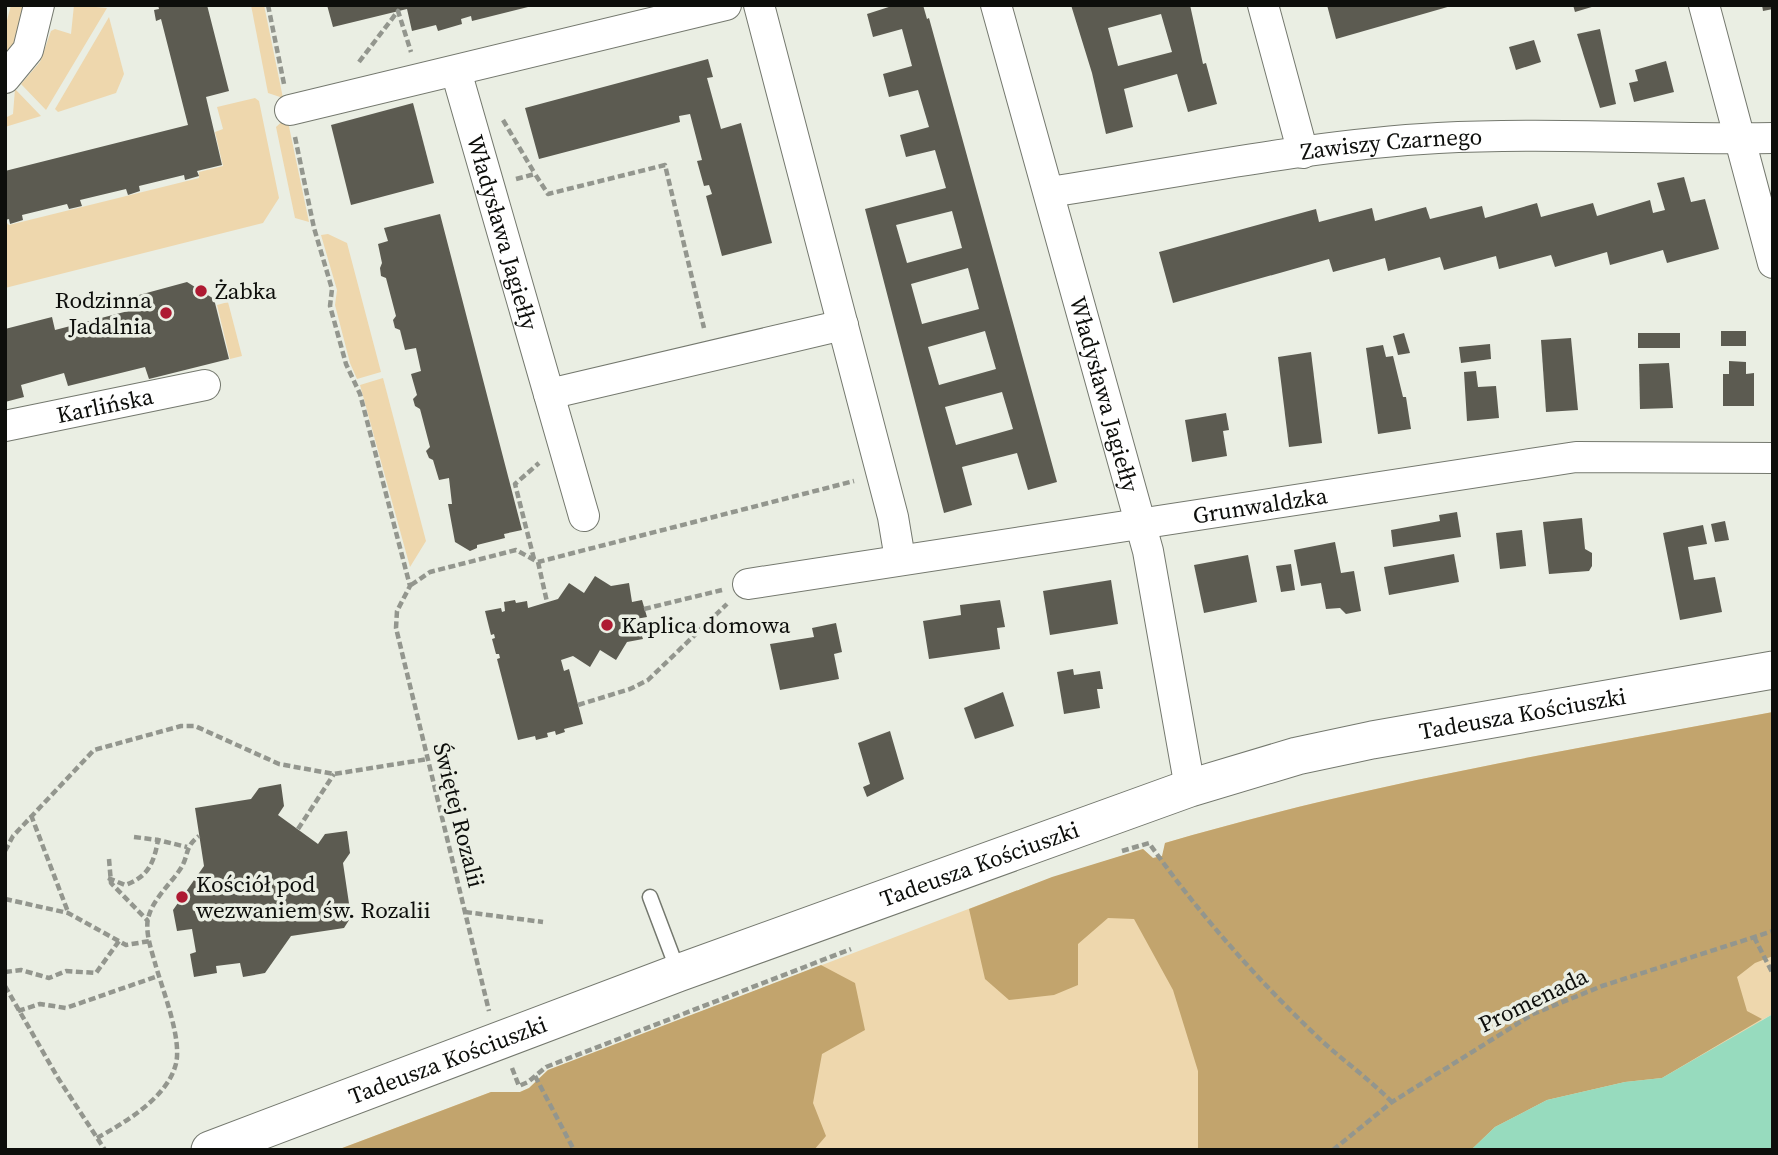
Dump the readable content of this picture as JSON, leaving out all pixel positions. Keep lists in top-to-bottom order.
{
  "streets": {
    "street": [
      "Zawiszy Czarnego",
      "Władysława Jagiełły",
      "Karlińska",
      "Grunwaldzka",
      "Tadeusza Kościuszki"
    ],
    "path": ["Świętej Rozalii", "Promenada"]
  },
  "crossings": [
    ["Zawiszy Czarnego", "Władysława Jagiełły"],
    ["Władysława Jagiełły", "Grunwaldzka"],
    ["Władysława Jagiełły", "Tadeusza Kościuszki"]
  ],
  "places": [
    "Żabka",
    "Rodzinna Jadalnia",
    "Kaplica domowa",
    "Kościół pod wezwaniem św. Rozalii"
  ]
}
